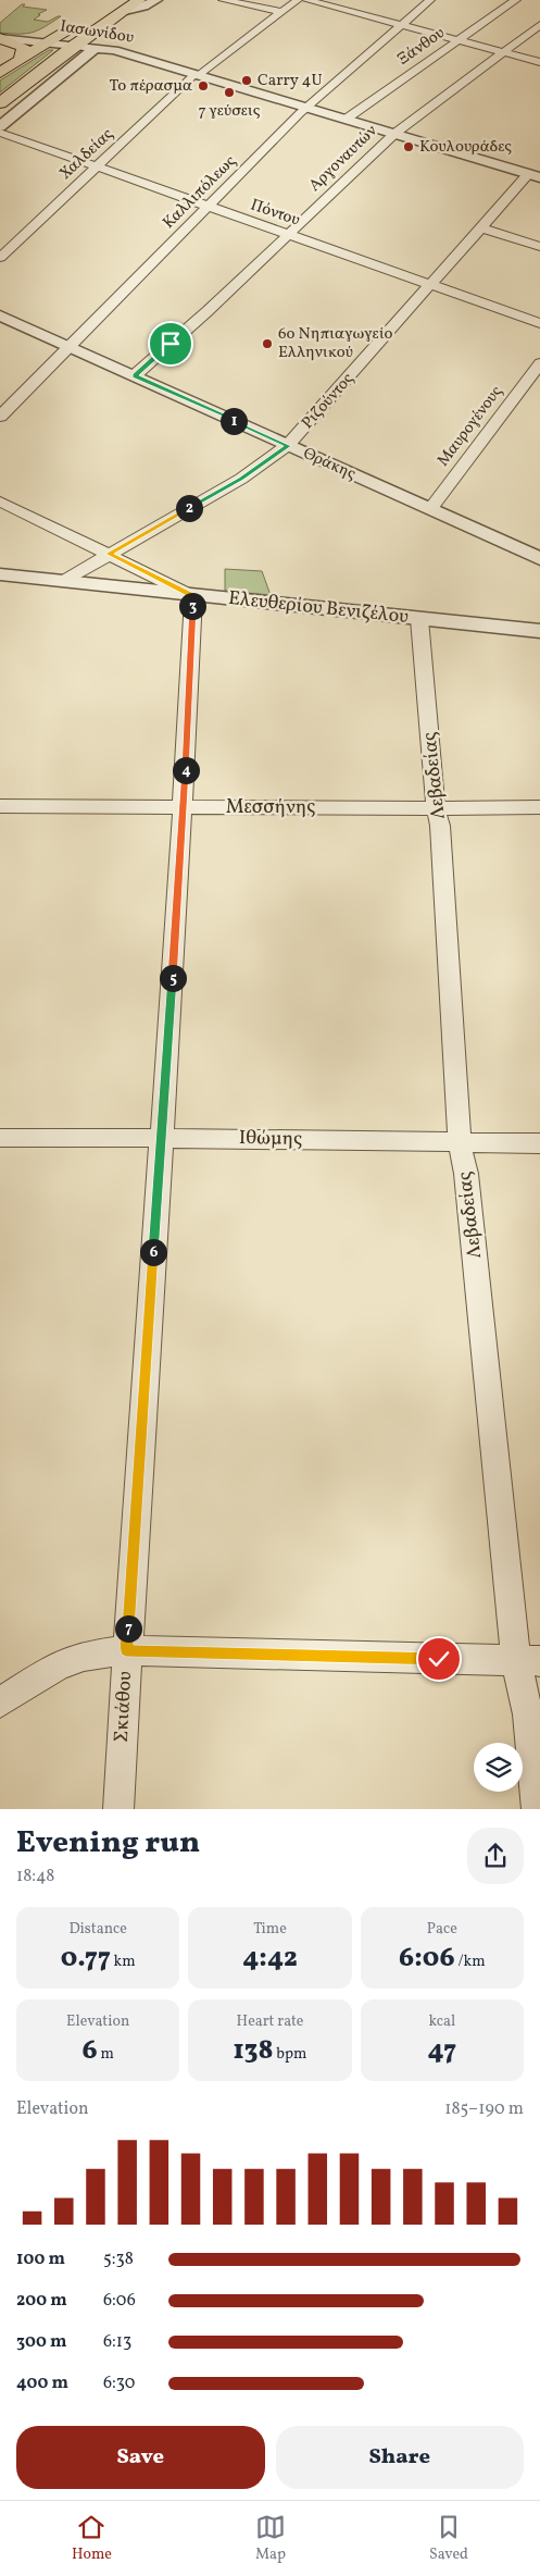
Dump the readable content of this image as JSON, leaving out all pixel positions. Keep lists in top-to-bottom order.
{
  "streets": {
    "street": [
      "Ιασωνίδου",
      "Ξάνθου",
      "Χαλδείας",
      "Αργοναυτών",
      "Καλλιπόλεως",
      "Πόντου",
      "Ριζούντος",
      "Μαυρογένους",
      "Θράκης",
      "Ελευθερίου Βενιζέλου",
      "Λεβαδείας",
      "Μεσσήνης",
      "Ιθώμης",
      "Σκιάθου"
    ]
  },
  "crossings": [
    ["Ιασωνίδου", "Ξάνθου"],
    ["Ιασωνίδου", "Χαλδείας"],
    ["Ιασωνίδου", "Αργοναυτών"],
    ["Ιασωνίδου", "Καλλιπόλεως"],
    ["Ιασωνίδου", "Ριζούντος"],
    ["Χαλδείας", "Πόντου"],
    ["Αργοναυτών", "Πόντου"],
    ["Αργοναυτών", "Θράκης"],
    ["Καλλιπόλεως", "Πόντου"],
    ["Καλλιπόλεως", "Θράκης"],
    ["Πόντου", "Ριζούντος"],
    ["Ριζούντος", "Θράκης"],
    ["Ριζούντος", "Ελευθερίου Βενιζέλου"],
    ["Μαυρογένους", "Θράκης"],
    ["Ελευθερίου Βενιζέλου", "Λεβαδείας"],
    ["Ελευθερίου Βενιζέλου", "Σκιάθου"],
    ["Λεβαδείας", "Μεσσήνης"],
    ["Λεβαδείας", "Ιθώμης"],
    ["Μεσσήνης", "Σκιάθου"],
    ["Ιθώμης", "Σκιάθου"]
  ],
  "places": [
    "Carry 4U",
    "Το πέρασμα",
    "7 γεύσεις",
    "Κουλουράδες",
    "6ο Νηπιαγωγείο Ελληνικού"
  ],
  "page": {
    "pins": [
      "1",
      "2",
      "3",
      "4",
      "5",
      "6",
      "7"
    ],
    "heading": ["Evening run", "18:48"],
    "stats": [
      ["Distance", "0.77 km"],
      ["Time", "4:42"],
      ["Pace", "6:06 /km"],
      ["Elevation", "6 m"],
      ["Heart rate", "138 bpm"],
      ["kcal", "47"]
    ],
    "chart": ["Elevation", "185–190 m"],
    "list": [
      {
        "name": "100 m",
        "note": "5:38"
      },
      {
        "name": "200 m",
        "note": "6:06"
      },
      {
        "name": "300 m",
        "note": "6:13"
      },
      {
        "name": "400 m",
        "note": "6:30"
      }
    ],
    "buttons": ["Save", "Share"],
    "tabs": ["Home", "Map", "Saved"]
  }
}
